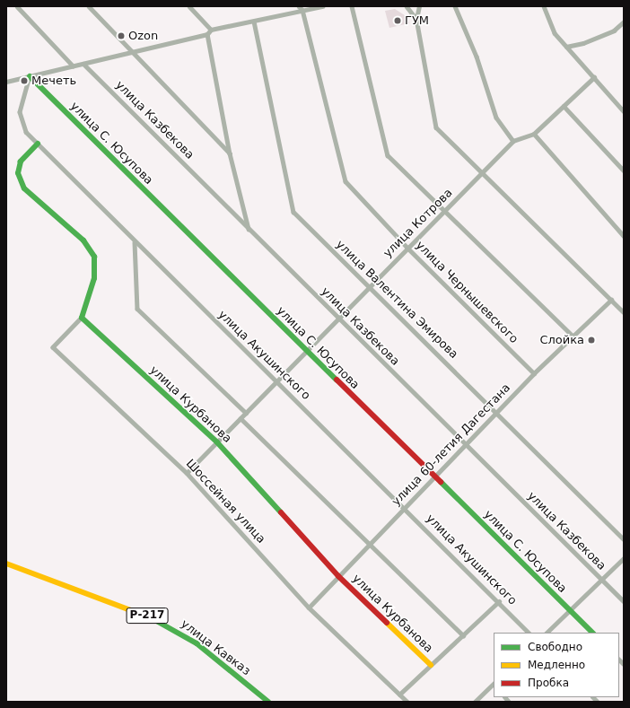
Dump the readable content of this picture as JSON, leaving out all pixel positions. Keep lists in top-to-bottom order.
{
  "streets": {
    "main road": [
      "улица С. Юсупова",
      "улица Курбанова",
      "Р-217",
      "улица Кавказ"
    ],
    "street": [
      "улица Казбекова",
      "улица Котрова",
      "улица Чернышевского",
      "улица Валентина Эмирова",
      "улица Акушинского",
      "улица 60-летия Дагестана",
      "Шоссейная улица"
    ]
  },
  "crossings": [
    ["улица Казбекова", "улица Котрова"],
    ["улица Казбекова", "улица 60-летия Дагестана"],
    ["улица С. Юсупова", "улица Котрова"],
    ["улица С. Юсупова", "улица Акушинского"],
    ["улица С. Юсупова", "улица 60-летия Дагестана"],
    ["улица Котрова", "улица Чернышевского"],
    ["улица Котрова", "улица Валентина Эмирова"],
    ["улица Котрова", "улица Акушинского"],
    ["улица Котрова", "улица Курбанова"],
    ["улица Котрова", "Шоссейная улица"],
    ["улица Чернышевского", "улица 60-летия Дагестана"],
    ["улица Валентина Эмирова", "улица 60-летия Дагестана"],
    ["улица Акушинского", "улица 60-летия Дагестана"],
    ["улица Курбанова", "улица 60-летия Дагестана"],
    ["улица Курбанова", "Шоссейная улица"],
    ["улица 60-летия Дагестана", "Шоссейная улица"]
  ],
  "places": [
    "ГУМ",
    "Ozon",
    "Мечеть",
    "Слойка"
  ],
  "legend": ["Свободно", "Медленно", "Пробка"]
}
